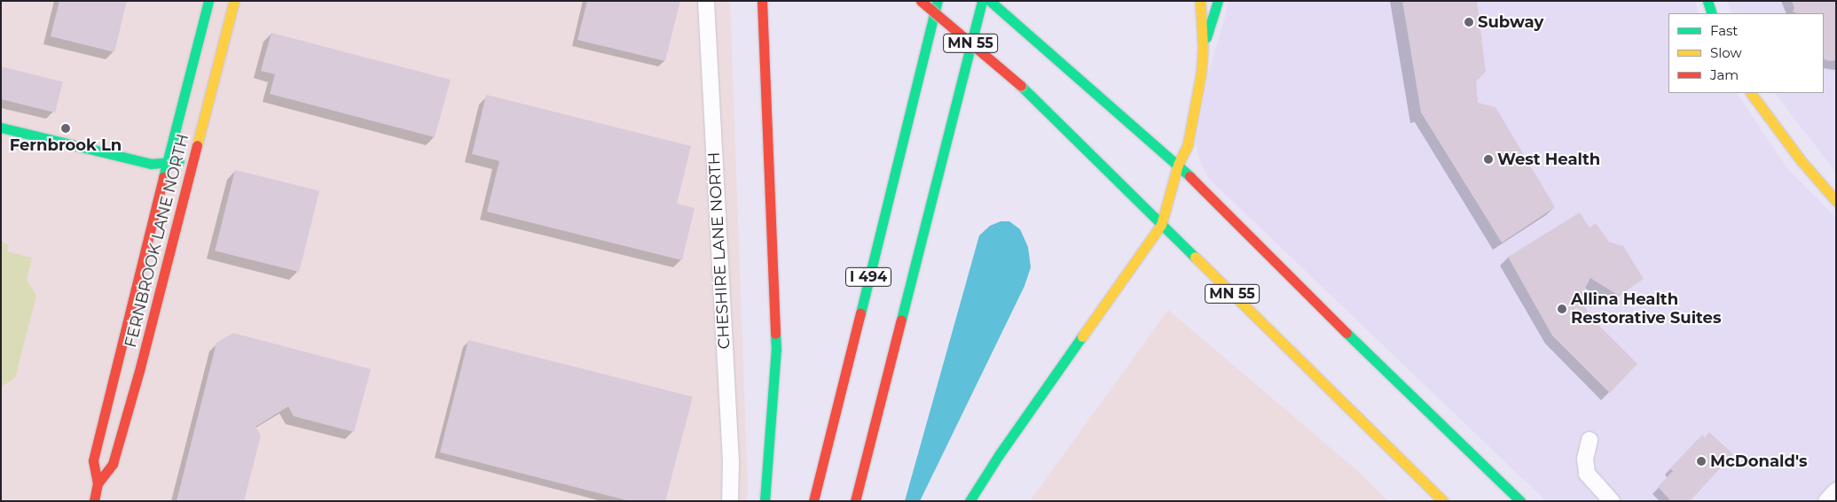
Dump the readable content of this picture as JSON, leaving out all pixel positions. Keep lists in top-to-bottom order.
{
  "streets": {
    "main road": ["MN 55", "FERNBROOK LANE NORTH", "I 494"],
    "street": ["CHESHIRE LANE NORTH"]
  },
  "places": [
    "Subway",
    "Fernbrook Ln",
    "West Health",
    "Allina Health Restorative Suites",
    "McDonald's"
  ],
  "legend": ["Fast", "Slow", "Jam"]
}
